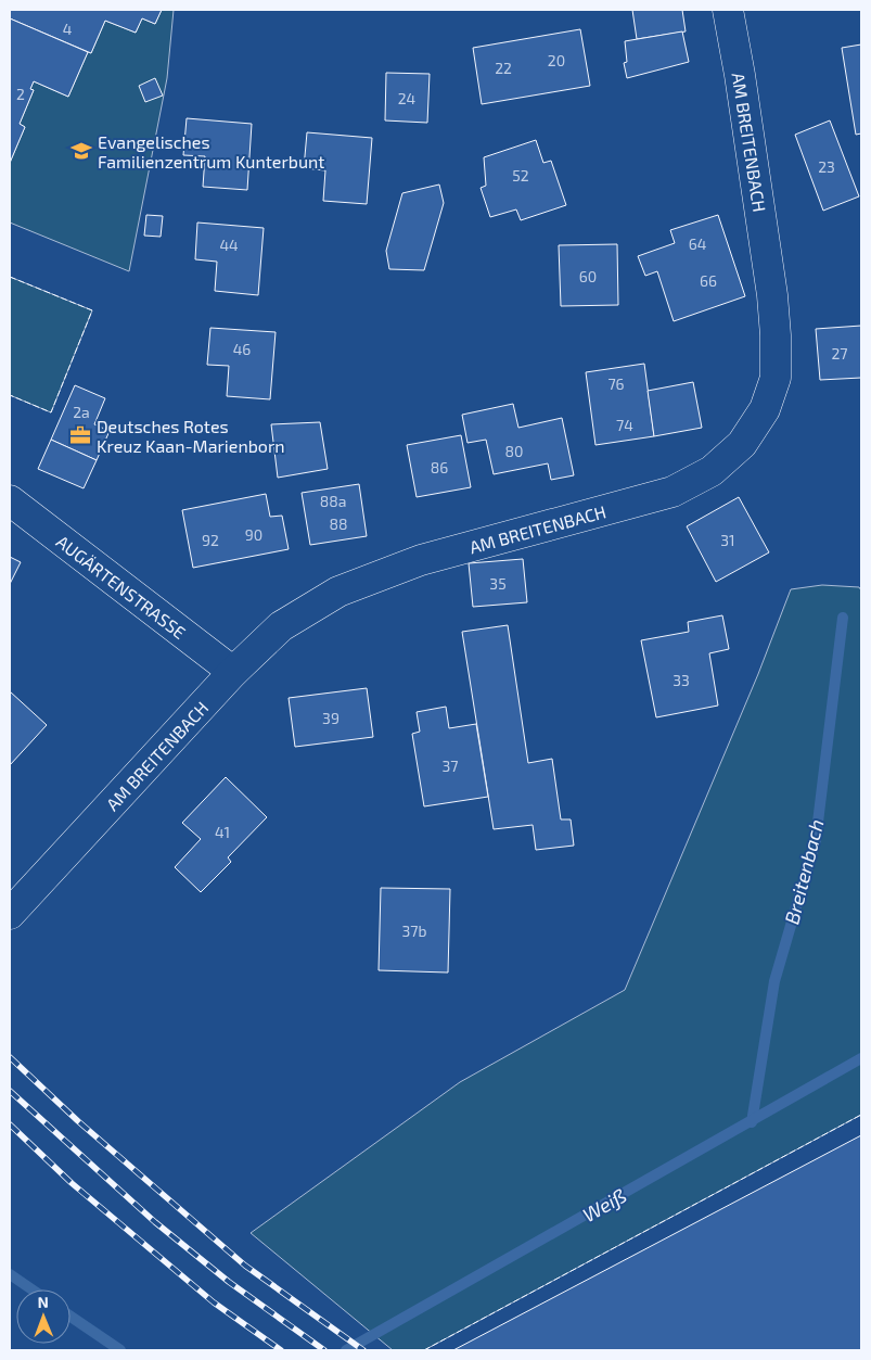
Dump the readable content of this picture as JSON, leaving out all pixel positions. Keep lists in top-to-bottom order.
{
  "streets": {
    "street": ["AM BREITENBACH", "AUGÄRTENSTRASSE"]
  },
  "crossings": [
    ["AM BREITENBACH", "AUGÄRTENSTRASSE"]
  ],
  "water": ["Breitenbach", "Weiß"],
  "places": {
    "school or university": ["Evangelisches Familienzentrum Kunterbunt"],
    "office": ["Deutsches Rotes Kreuz Kaan-Marienborn"]
  },
  "house_numbers": [
    "4",
    "20",
    "22",
    "2",
    "24",
    "23",
    "52",
    "64",
    "44",
    "60",
    "66",
    "46",
    "27",
    "76",
    "2a",
    "74",
    "80",
    "86",
    "88a",
    "88",
    "90",
    "92",
    "31",
    "35",
    "33",
    "39",
    "37",
    "41",
    "37b"
  ],
  "north": "top"
}
